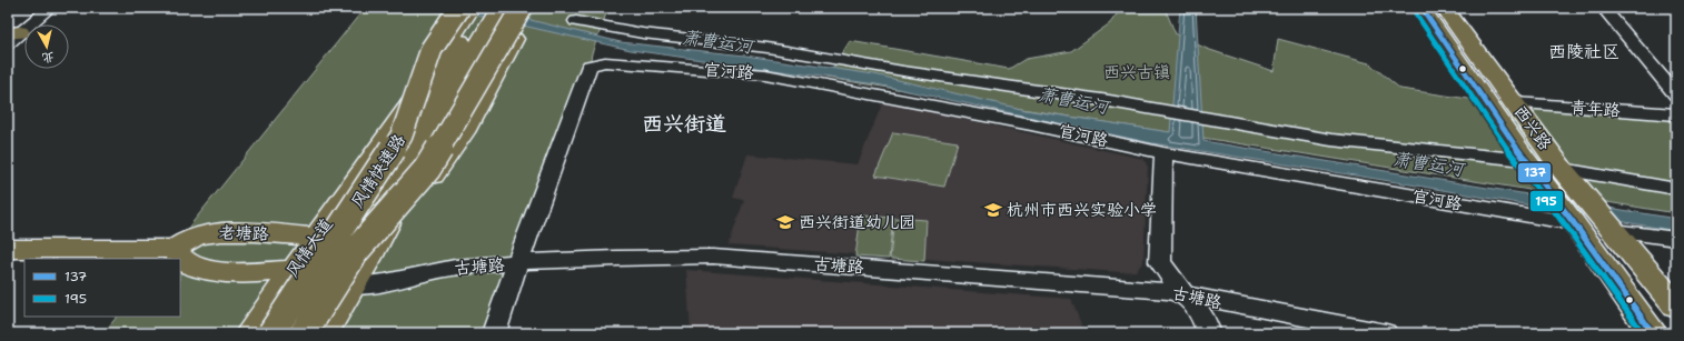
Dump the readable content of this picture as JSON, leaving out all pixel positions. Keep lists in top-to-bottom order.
{
  "streets": {
    "main road": [
      "西兴路",
      "风情快速路",
      "老塘路",
      "风情大道"
    ],
    "street": ["官河路", "青年路", "古塘路"]
  },
  "crossings": [
    ["官河路", "西兴路"],
    ["官河路", "古塘路"],
    ["青年路", "西兴路"],
    ["风情快速路", "风情大道"],
    ["老塘路", "风情大道"],
    ["风情大道", "古塘路"]
  ],
  "districts": ["西陵社区", "西兴街道"],
  "water": ["萧曹运河"],
  "parks": ["西兴古镇"],
  "places": {
    "school or university": ["杭州市西兴实验小学", "西兴街道幼儿园"]
  },
  "lines": ["transit line 137", "transit line 195"],
  "legend": ["137", "195"],
  "north": "bottom"
}
